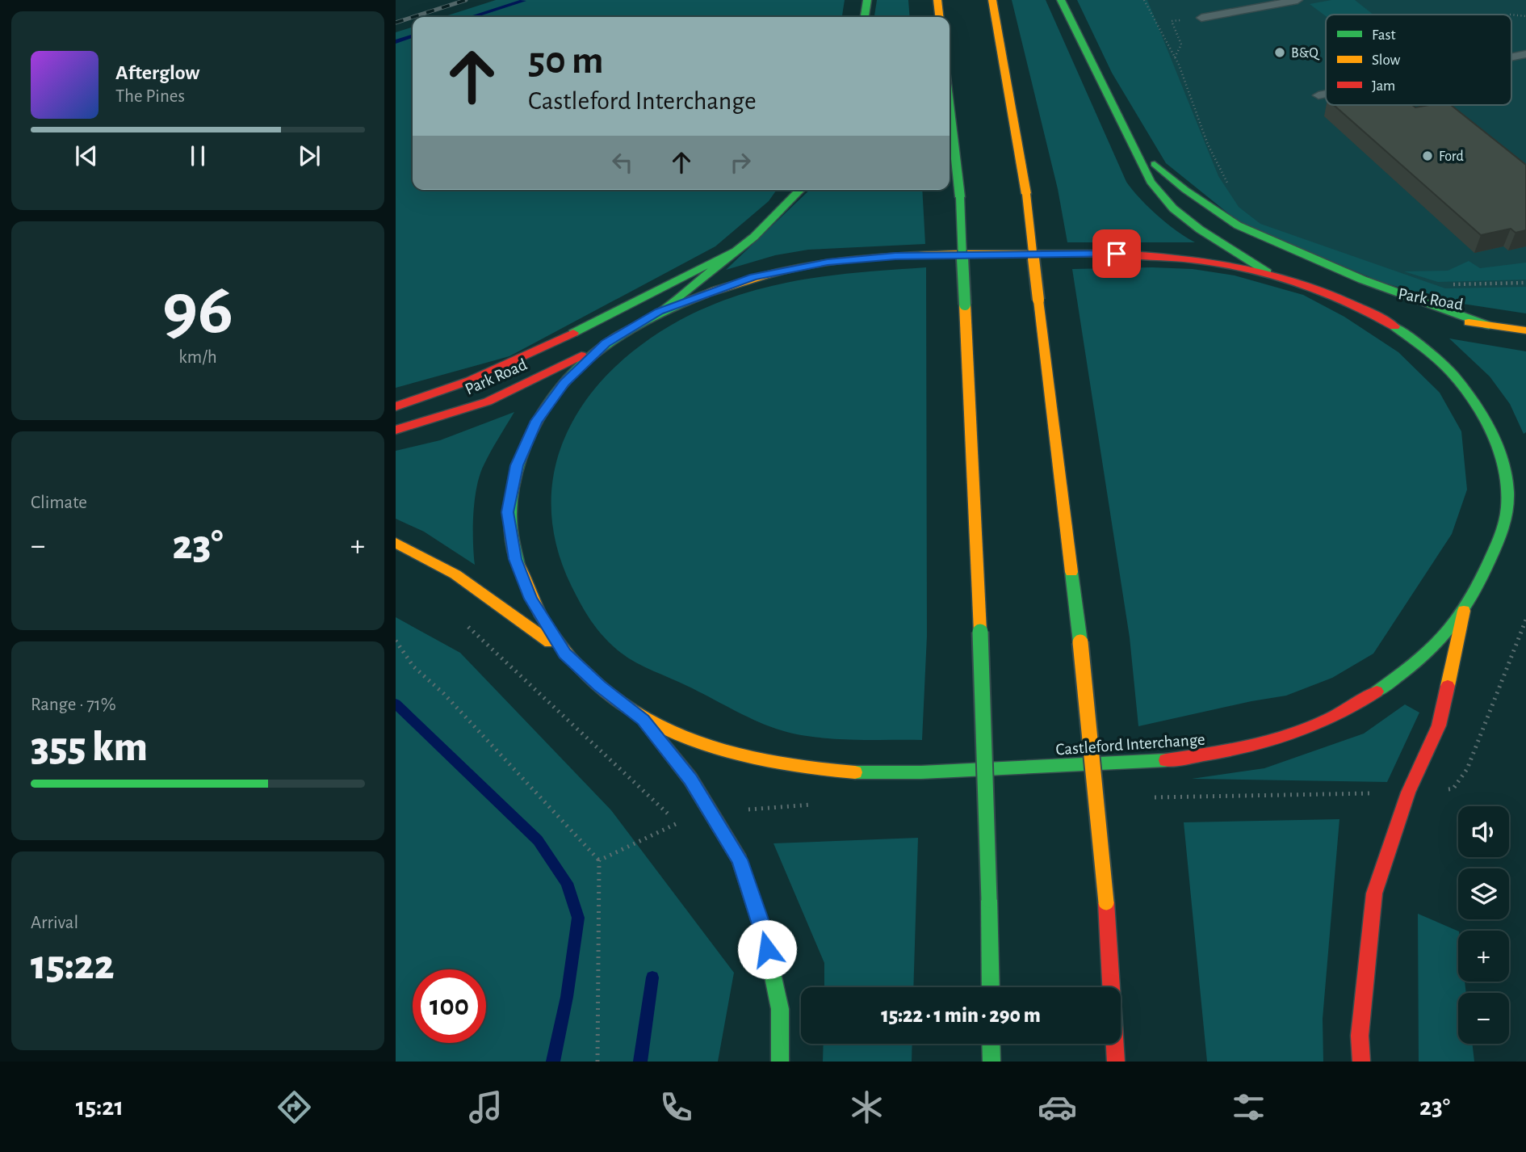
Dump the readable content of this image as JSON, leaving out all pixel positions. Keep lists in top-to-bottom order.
{
  "streets": {
    "main road": ["Park Road", "Castleford Interchange"]
  },
  "crossings": [
    ["Park Road", "Castleford Interchange"]
  ],
  "places": ["B&Q", "Ford"],
  "legend": ["Fast", "Slow", "Jam"],
  "page": {
    "turn": ["50 m", "Castleford Interchange"],
    "song": ["Afterglow", "The Pines"],
    "tile": [
      ["96", "km/h"],
      "Climate",
      ["Range · 71%", "355 km"],
      ["Arrival", "15:22"]
    ],
    "heat": ["−", "23°", "+"],
    "map_buttons": ["+", "−"],
    "limit": "100",
    "trip": "15:22 · 1 min · 290 m",
    "tabs": ["15:21", "23°"]
  }
}
